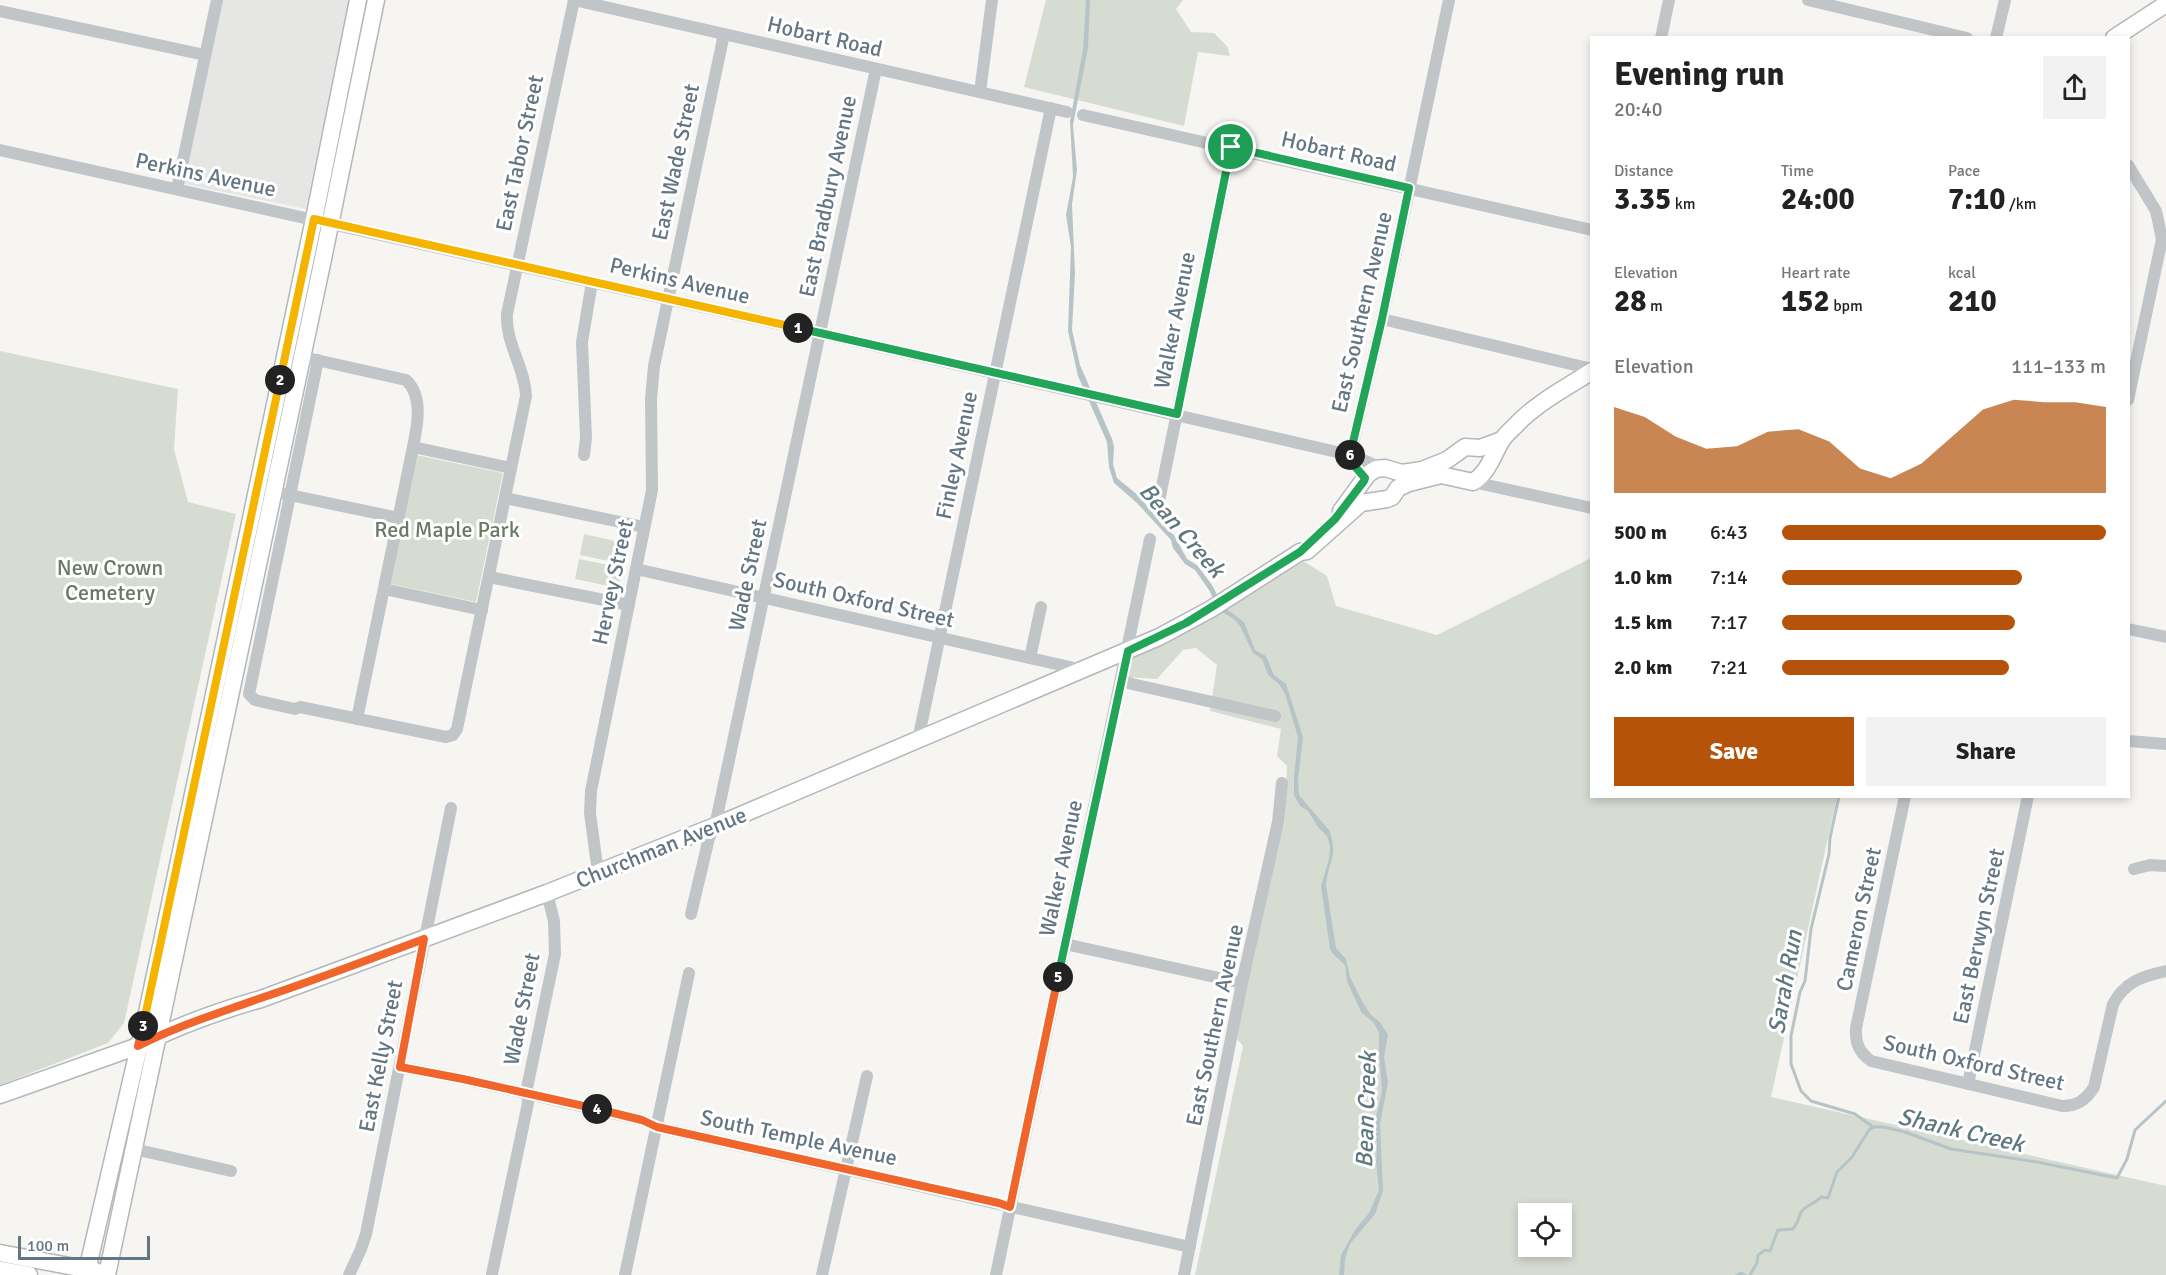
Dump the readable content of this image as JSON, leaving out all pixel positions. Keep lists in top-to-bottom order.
{
  "streets": {
    "main road": ["Churchman Avenue"],
    "street": [
      "Hobart Road",
      "East Tabor Street",
      "East Wade Street",
      "Perkins Avenue",
      "East Bradbury Avenue",
      "East Southern Avenue",
      "Walker Avenue",
      "Finley Avenue",
      "Wade Street",
      "Hervey Street",
      "South Oxford Street",
      "Cameron Street",
      "East Berwyn Street",
      "East Kelly Street",
      "South Temple Avenue"
    ]
  },
  "crossings": [
    ["Hobart Road", "East Tabor Street"],
    ["Hobart Road", "East Wade Street"],
    ["Hobart Road", "East Bradbury Avenue"],
    ["Hobart Road", "East Southern Avenue"],
    ["Hobart Road", "Walker Avenue"],
    ["Hobart Road", "Finley Avenue"],
    ["East Tabor Street", "Perkins Avenue"],
    ["East Wade Street", "Perkins Avenue"],
    ["East Wade Street", "Hervey Street"],
    ["Perkins Avenue", "East Bradbury Avenue"],
    ["Perkins Avenue", "East Southern Avenue"],
    ["Perkins Avenue", "Walker Avenue"],
    ["Perkins Avenue", "Finley Avenue"],
    ["Perkins Avenue", "Wade Street"],
    ["Perkins Avenue", "Hervey Street"],
    ["Perkins Avenue", "Churchman Avenue"],
    ["East Bradbury Avenue", "Wade Street"],
    ["East Southern Avenue", "South Temple Avenue"],
    ["Walker Avenue", "Churchman Avenue"],
    ["Walker Avenue", "South Temple Avenue"],
    ["Finley Avenue", "South Oxford Street"],
    ["Finley Avenue", "Churchman Avenue"],
    ["Wade Street", "South Oxford Street"],
    ["Wade Street", "Churchman Avenue"],
    ["Wade Street", "South Temple Avenue"],
    ["Hervey Street", "South Oxford Street"],
    ["Hervey Street", "Churchman Avenue"],
    ["South Oxford Street", "Churchman Avenue"],
    ["South Oxford Street", "Cameron Street"],
    ["South Oxford Street", "East Berwyn Street"],
    ["Churchman Avenue", "East Kelly Street"],
    ["East Kelly Street", "South Temple Avenue"]
  ],
  "water": ["Bean Creek", "Sarah Run", "Shank Creek"],
  "parks": ["Red Maple Park", "New Crown Cemetery"],
  "scale_bar": "100 m",
  "page": {
    "heading": ["Evening run", "20:40"],
    "stats": [
      ["Distance", "3.35 km"],
      ["Time", "24:00"],
      ["Pace", "7:10 /km"],
      ["Elevation", "28 m"],
      ["Heart rate", "152 bpm"],
      ["kcal", "210"]
    ],
    "pins": [
      "1",
      "2",
      "6",
      "5",
      "3",
      "4"
    ],
    "chart": ["Elevation", "111–133 m"],
    "list": [
      {
        "name": "500 m",
        "note": "6:43"
      },
      {
        "name": "1.0 km",
        "note": "7:14"
      },
      {
        "name": "1.5 km",
        "note": "7:17"
      },
      {
        "name": "2.0 km",
        "note": "7:21"
      }
    ],
    "buttons": ["Save", "Share"],
    "scale": "100 m"
  }
}
